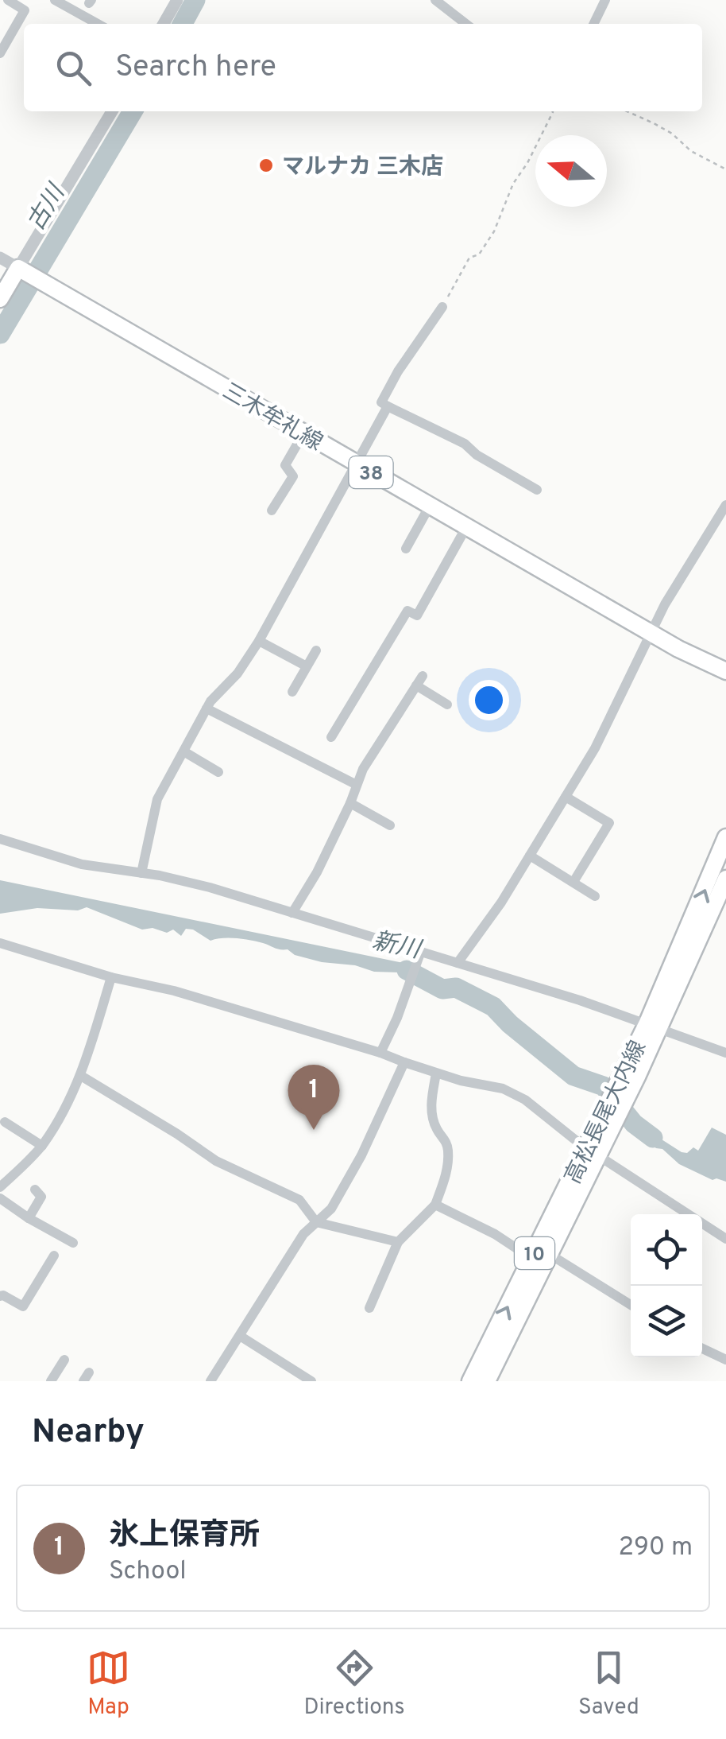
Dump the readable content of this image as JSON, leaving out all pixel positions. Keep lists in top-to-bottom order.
{
  "streets": {
    "main road": [
      "三木牟礼線",
      "38",
      "高松長尾大内線",
      "10"
    ]
  },
  "water": ["古川", "新川"],
  "places": ["マルナカ 三木店"],
  "north": "left",
  "page": {
    "search": "Search here",
    "pins": "1",
    "heading": "Nearby",
    "list": [
      {
        "mark": "1",
        "name": "氷上保育所",
        "note": "School",
        "value": "290 m"
      }
    ],
    "nav": ["Map", "Directions", "Saved"]
  }
}
